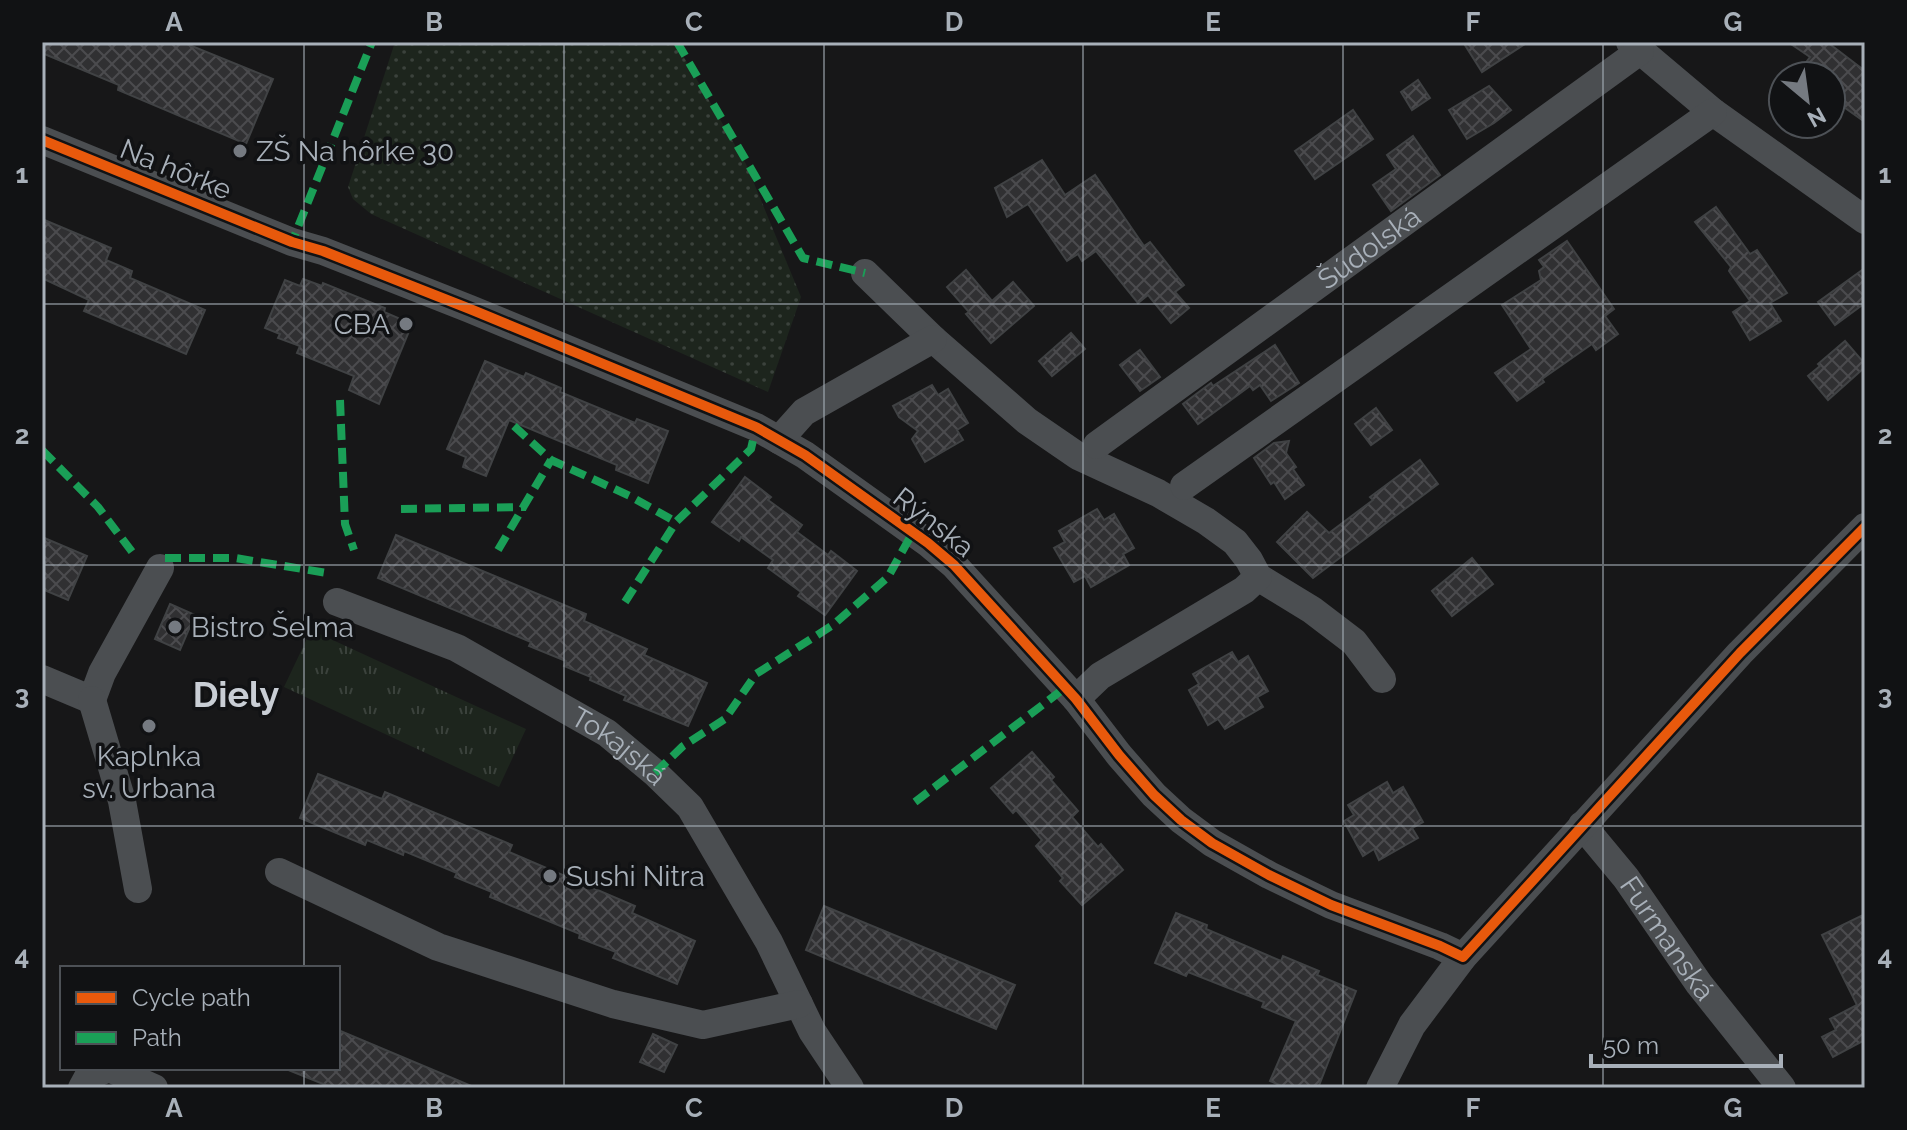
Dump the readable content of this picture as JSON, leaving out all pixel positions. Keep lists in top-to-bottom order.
{
  "streets": {
    "street": [
      "Na hôrke",
      "Šúdolská",
      "Rýnska",
      "Tokajská",
      "Furmanská"
    ]
  },
  "crossings": [
    ["Na hôrke", "Rýnska"]
  ],
  "districts": ["Diely"],
  "places": [
    "ZŠ Na hôrke 30",
    "CBA",
    "Bistro Šelma",
    "Kaplnka sv. Urbana",
    "Sushi Nitra"
  ],
  "legend": ["Cycle path", "Path"],
  "scale_bar": "50 m",
  "north": "bottom right",
  "grid": {
    "columns": [
      "A",
      "B",
      "C",
      "D",
      "E",
      "F",
      "G"
    ],
    "rows": [
      "1",
      "2",
      "3",
      "4"
    ]
  }
}
